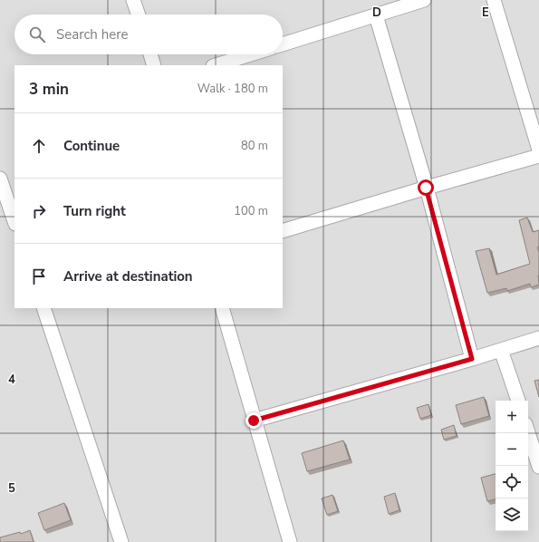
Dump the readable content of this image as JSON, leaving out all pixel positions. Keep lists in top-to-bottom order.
{
  "page": {
    "search": "Search here",
    "heading": ["3 min", "Walk · 180 m"],
    "list": [
      ["Continue", "80 m"],
      ["Turn right", "100 m"],
      "Arrive at destination"
    ],
    "map_buttons": ["+", "−"]
  },
  "grid": {
    "columns": ["D", "E"],
    "rows": ["4", "5"]
  }
}
